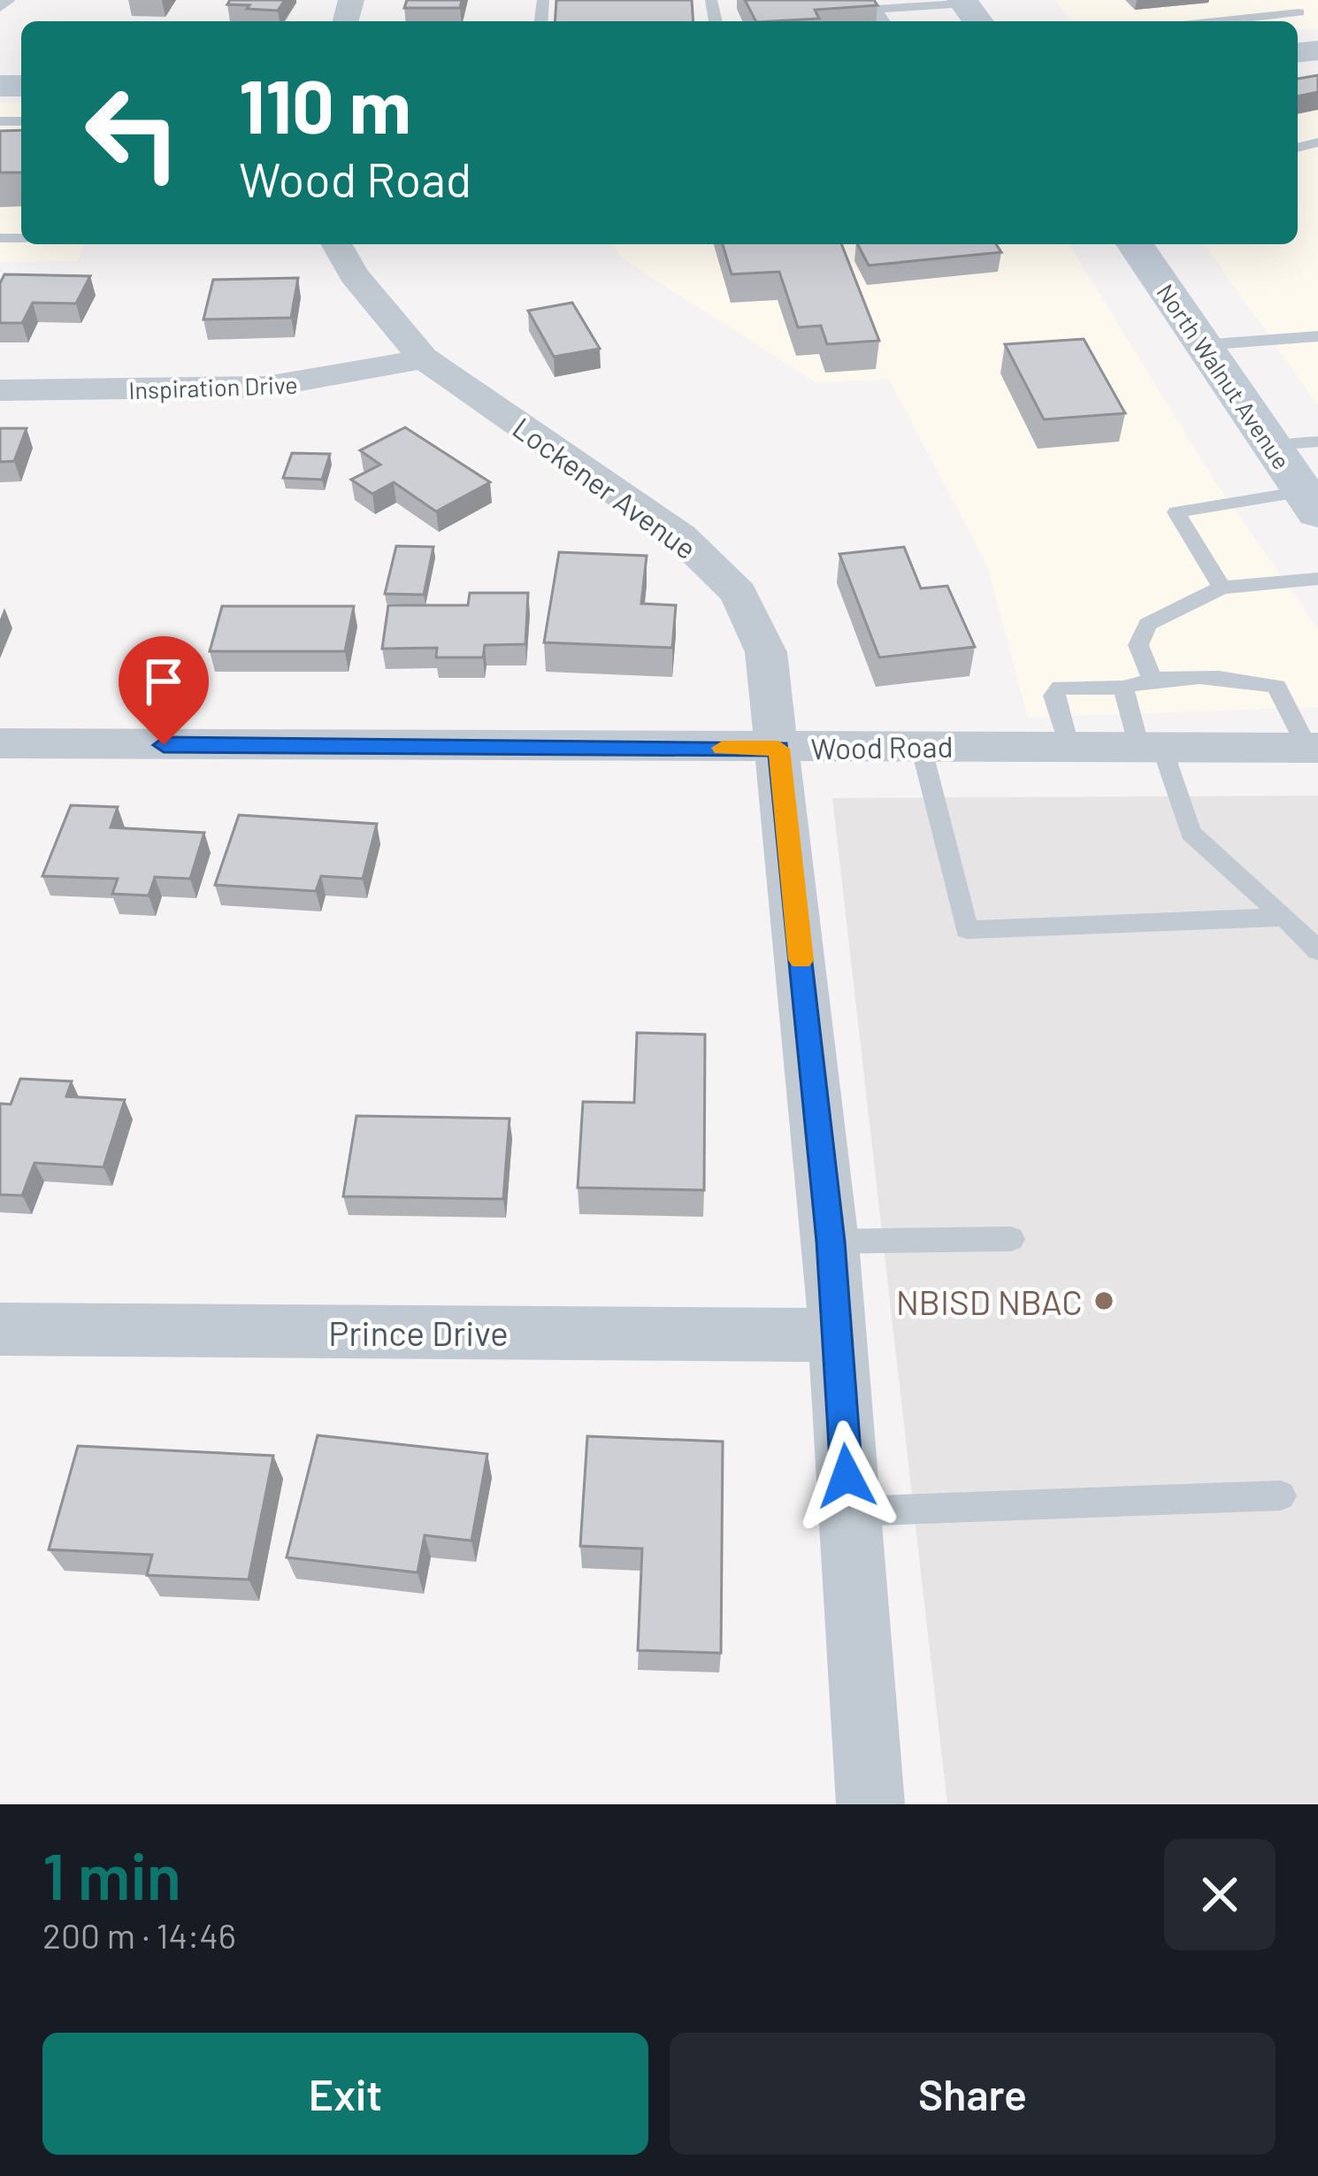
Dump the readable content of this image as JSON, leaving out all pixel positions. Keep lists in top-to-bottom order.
{
  "streets": {
    "main road": ["North Walnut Avenue"],
    "street": [
      "Inspiration Drive",
      "Lockener Avenue",
      "Wood Road",
      "Prince Drive"
    ]
  },
  "crossings": [
    ["Inspiration Drive", "Lockener Avenue"],
    ["Lockener Avenue", "Wood Road"],
    ["Lockener Avenue", "Prince Drive"]
  ],
  "places": ["NBISD NBAC"],
  "page": {
    "turn": ["110 m", "Wood Road"],
    "heading": ["1 min", "200 m · 14:46"],
    "buttons": ["Exit", "Share"]
  }
}
